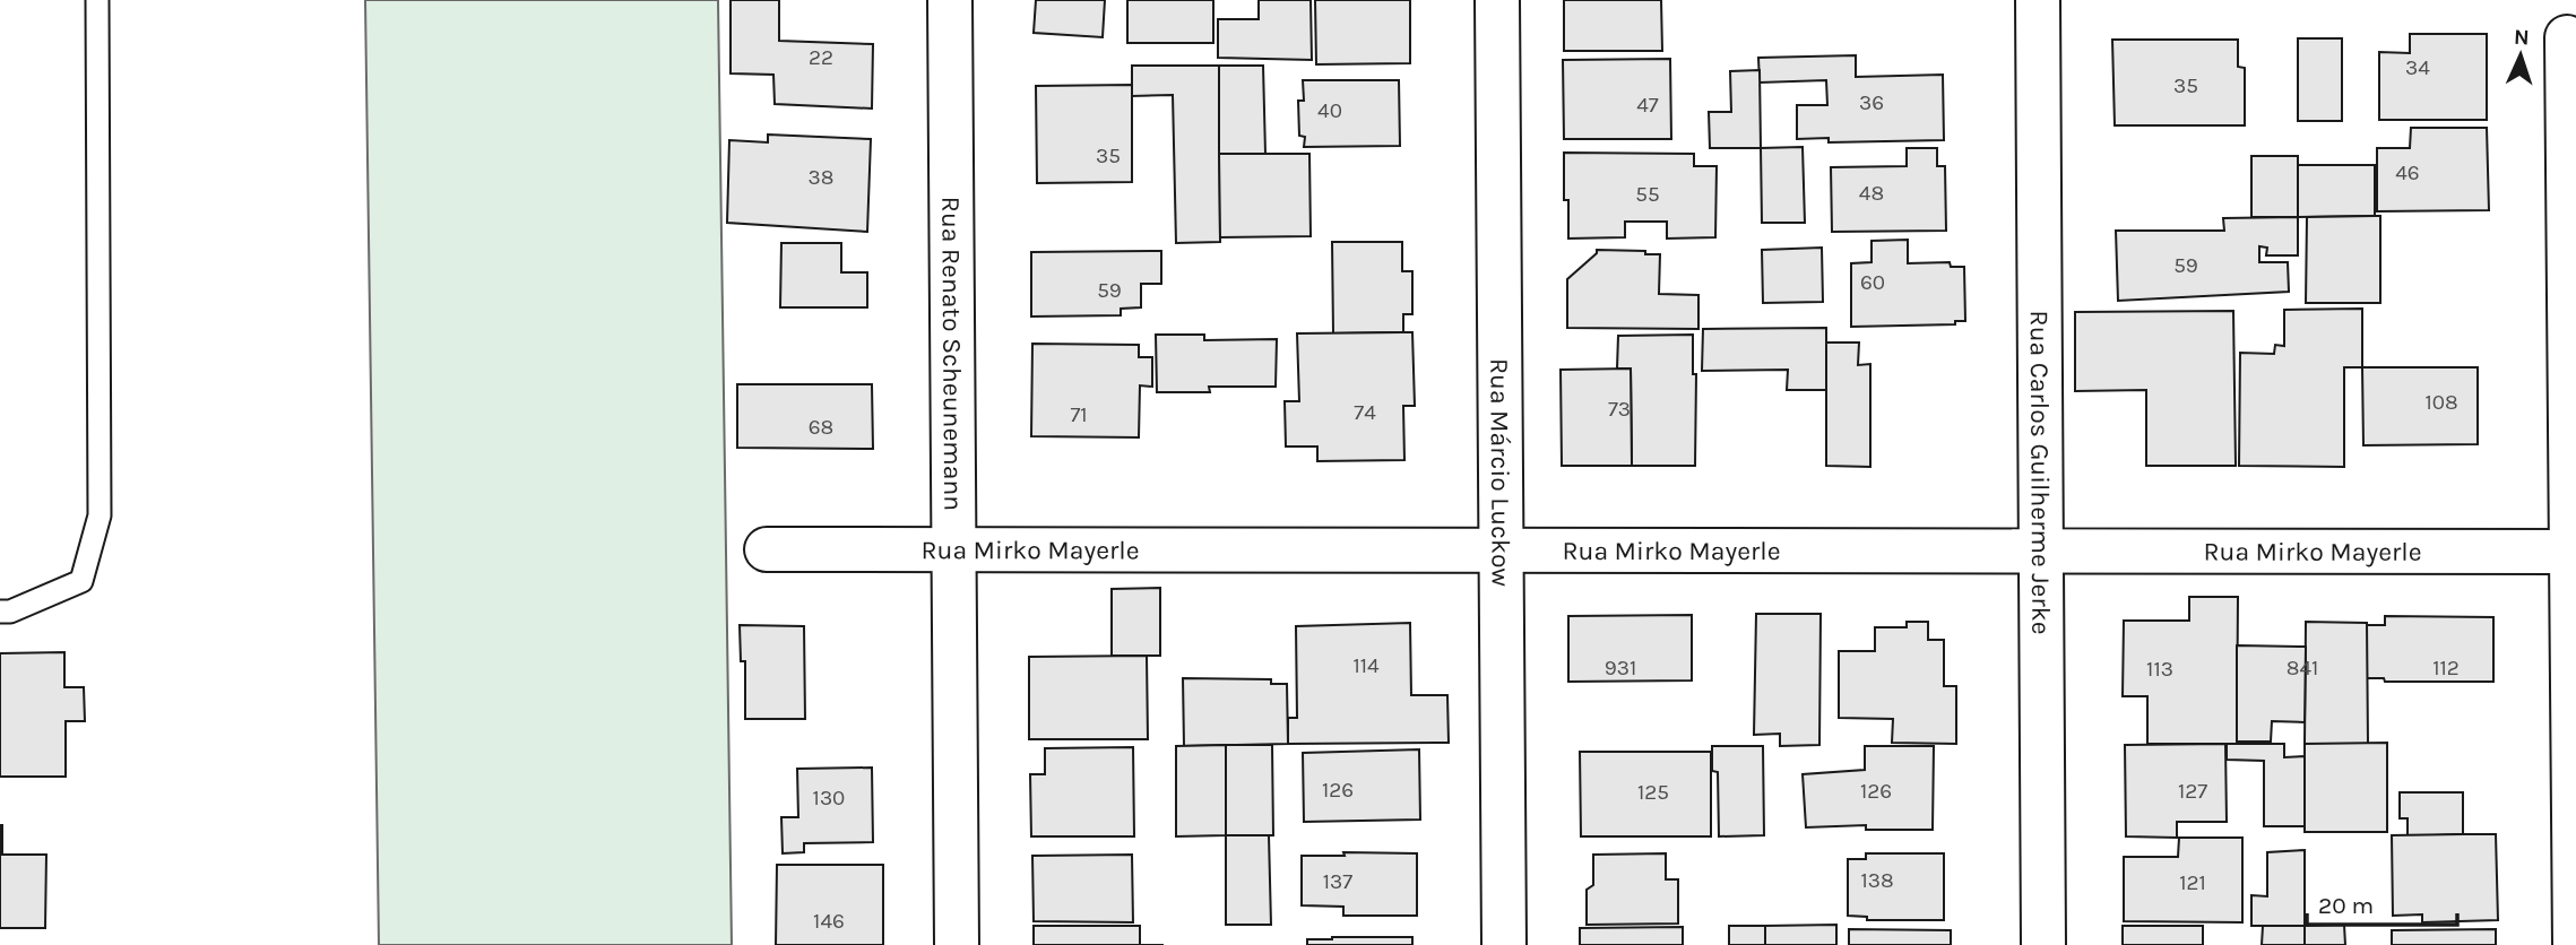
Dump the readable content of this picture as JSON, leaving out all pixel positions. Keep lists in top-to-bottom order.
{
  "streets": {
    "street": [
      "Rua Renato Scheunemann",
      "Rua Márcio Luckow",
      "Rua Carlos Guilherme Jerke",
      "Rua Mirko Mayerle"
    ]
  },
  "crossings": [
    ["Rua Renato Scheunemann", "Rua Mirko Mayerle"],
    ["Rua Márcio Luckow", "Rua Mirko Mayerle"],
    ["Rua Carlos Guilherme Jerke", "Rua Mirko Mayerle"]
  ],
  "house_numbers": [
    "22",
    "34",
    "35",
    "36",
    "47",
    "40",
    "35",
    "46",
    "38",
    "48",
    "55",
    "59",
    "60",
    "59",
    "108",
    "73",
    "74",
    "71",
    "68",
    "114",
    "931",
    "841",
    "112",
    "113",
    "126",
    "126",
    "127",
    "125",
    "130",
    "138",
    "137",
    "121",
    "146"
  ],
  "scale_bar": "20 m",
  "north": "top"
}
